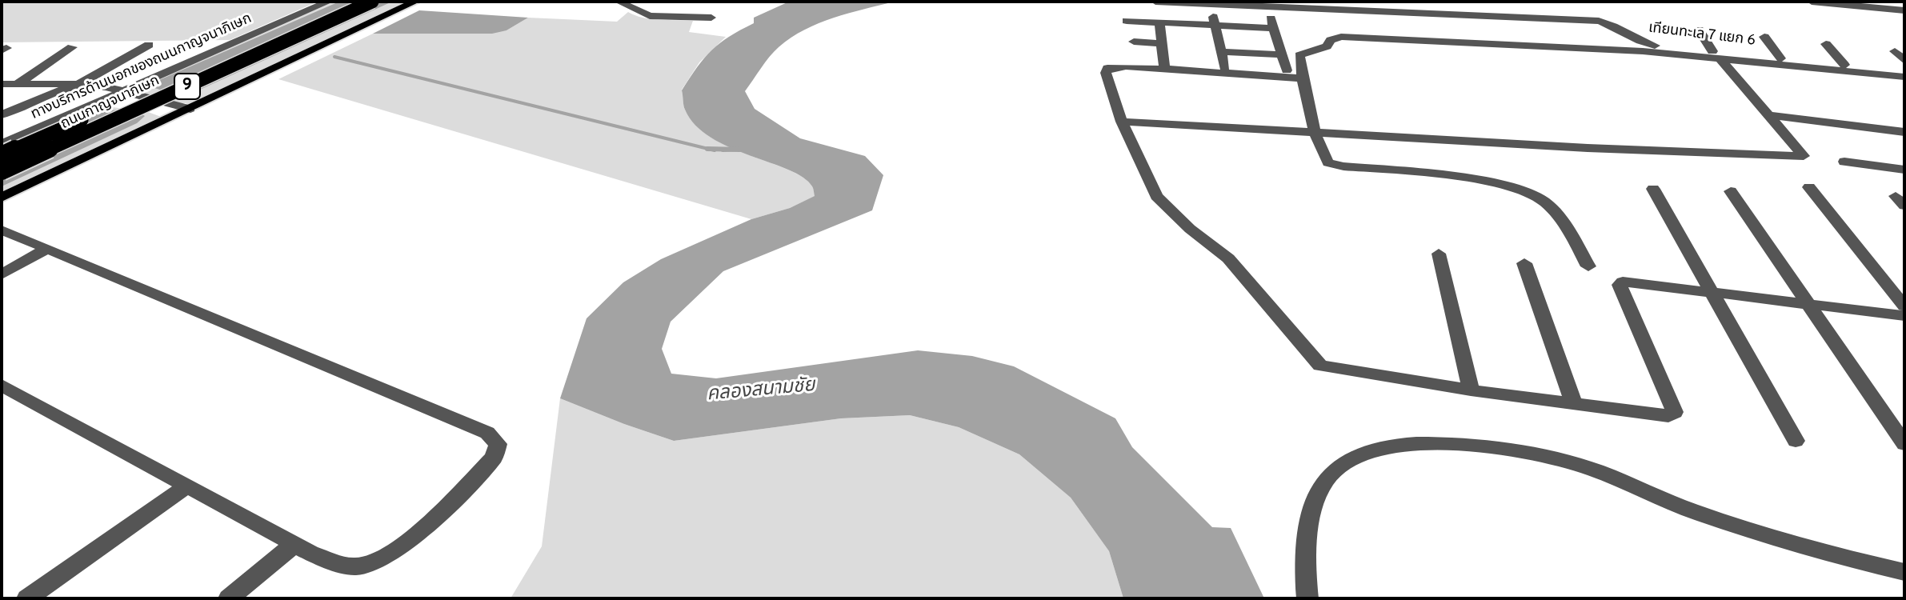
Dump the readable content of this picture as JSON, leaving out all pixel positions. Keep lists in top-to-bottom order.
{
  "streets": {
    "highway": ["9", "ถนนกาญจนาภิเษก"],
    "street": ["เทียนทะเล 7 แยก 6", "ทางบริการด้านนอกของถนนกาญจนาภิเษก"]
  },
  "water": ["คลองสนามชัย"]
}
